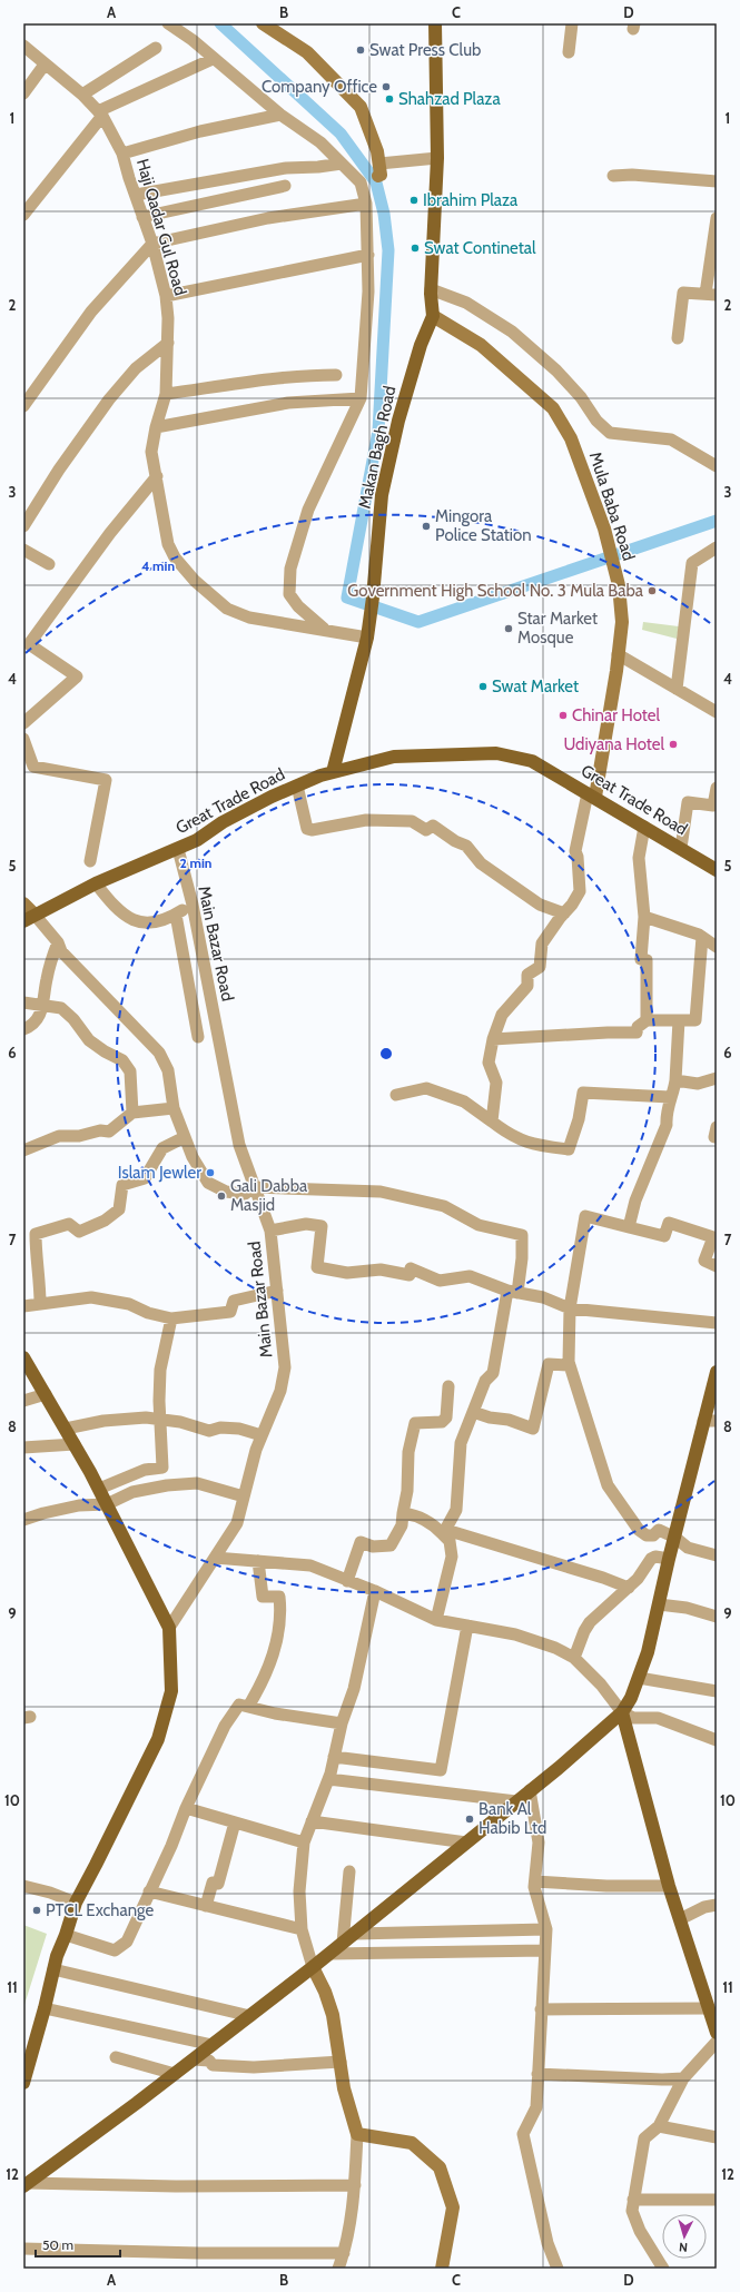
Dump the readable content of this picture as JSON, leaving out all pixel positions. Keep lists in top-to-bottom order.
{
  "streets": {
    "main road": ["Makan Bagh Road", "Mula Baba Road", "Great Trade Road"],
    "street": ["Haji Qadar Gul Road", "Main Bazar Road"]
  },
  "crossings": [
    ["Haji Qadar Gul Road", "Makan Bagh Road"],
    ["Makan Bagh Road", "Mula Baba Road"],
    ["Makan Bagh Road", "Great Trade Road"],
    ["Mula Baba Road", "Great Trade Road"],
    ["Great Trade Road", "Main Bazar Road"]
  ],
  "places": [
    "Swat Press Club",
    "Company Office",
    "Shahzad Plaza",
    "Ibrahim Plaza",
    "Swat Continetal",
    "Mingora Police Station",
    "Government High School No. 3 Mula Baba",
    "Star Market Mosque",
    "Swat Market",
    "Chinar Hotel",
    "Udiyana Hotel",
    "Islam Jewler",
    "Gali Dabba Masjid",
    "Bank Al Habib Ltd",
    "PTCL Exchange"
  ],
  "scale_bar": "50 m",
  "north": "bottom",
  "grid": {
    "columns": [
      "A",
      "B",
      "C",
      "D"
    ],
    "rows": [
      "1",
      "2",
      "3",
      "4",
      "5",
      "6",
      "7",
      "8",
      "9",
      "10",
      "11",
      "12"
    ]
  },
  "rings": ["4 min", "2 min"]
}
